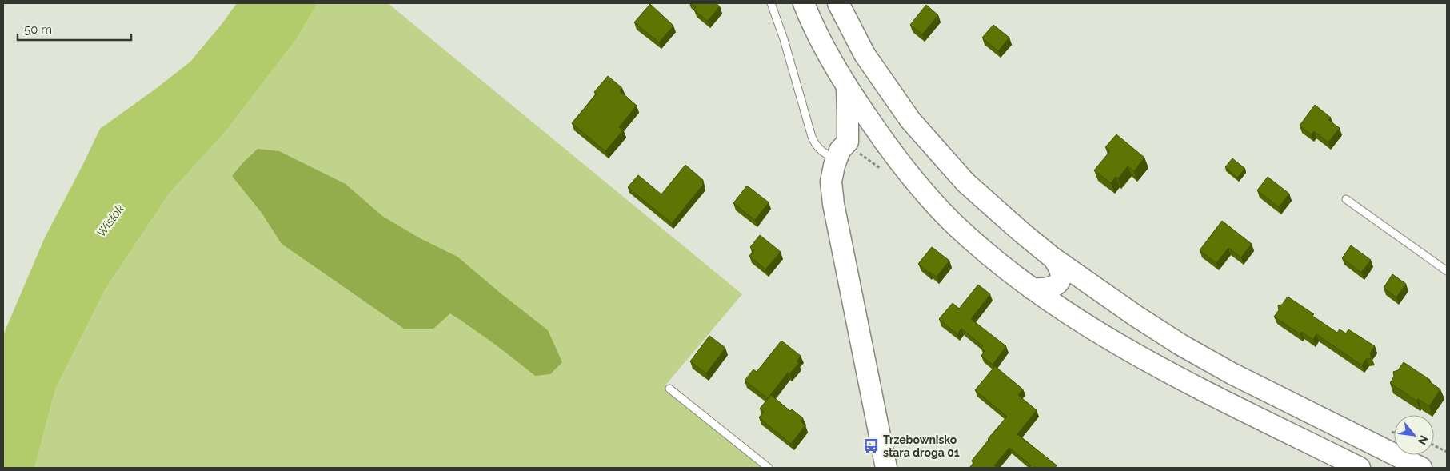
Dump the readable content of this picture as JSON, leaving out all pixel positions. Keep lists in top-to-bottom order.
{
  "water": ["Wisłok"],
  "places": {
    "bus stop": ["Trzebownisko stara droga 01"]
  },
  "scale_bar": "50 m",
  "north": "bottom right"
}
